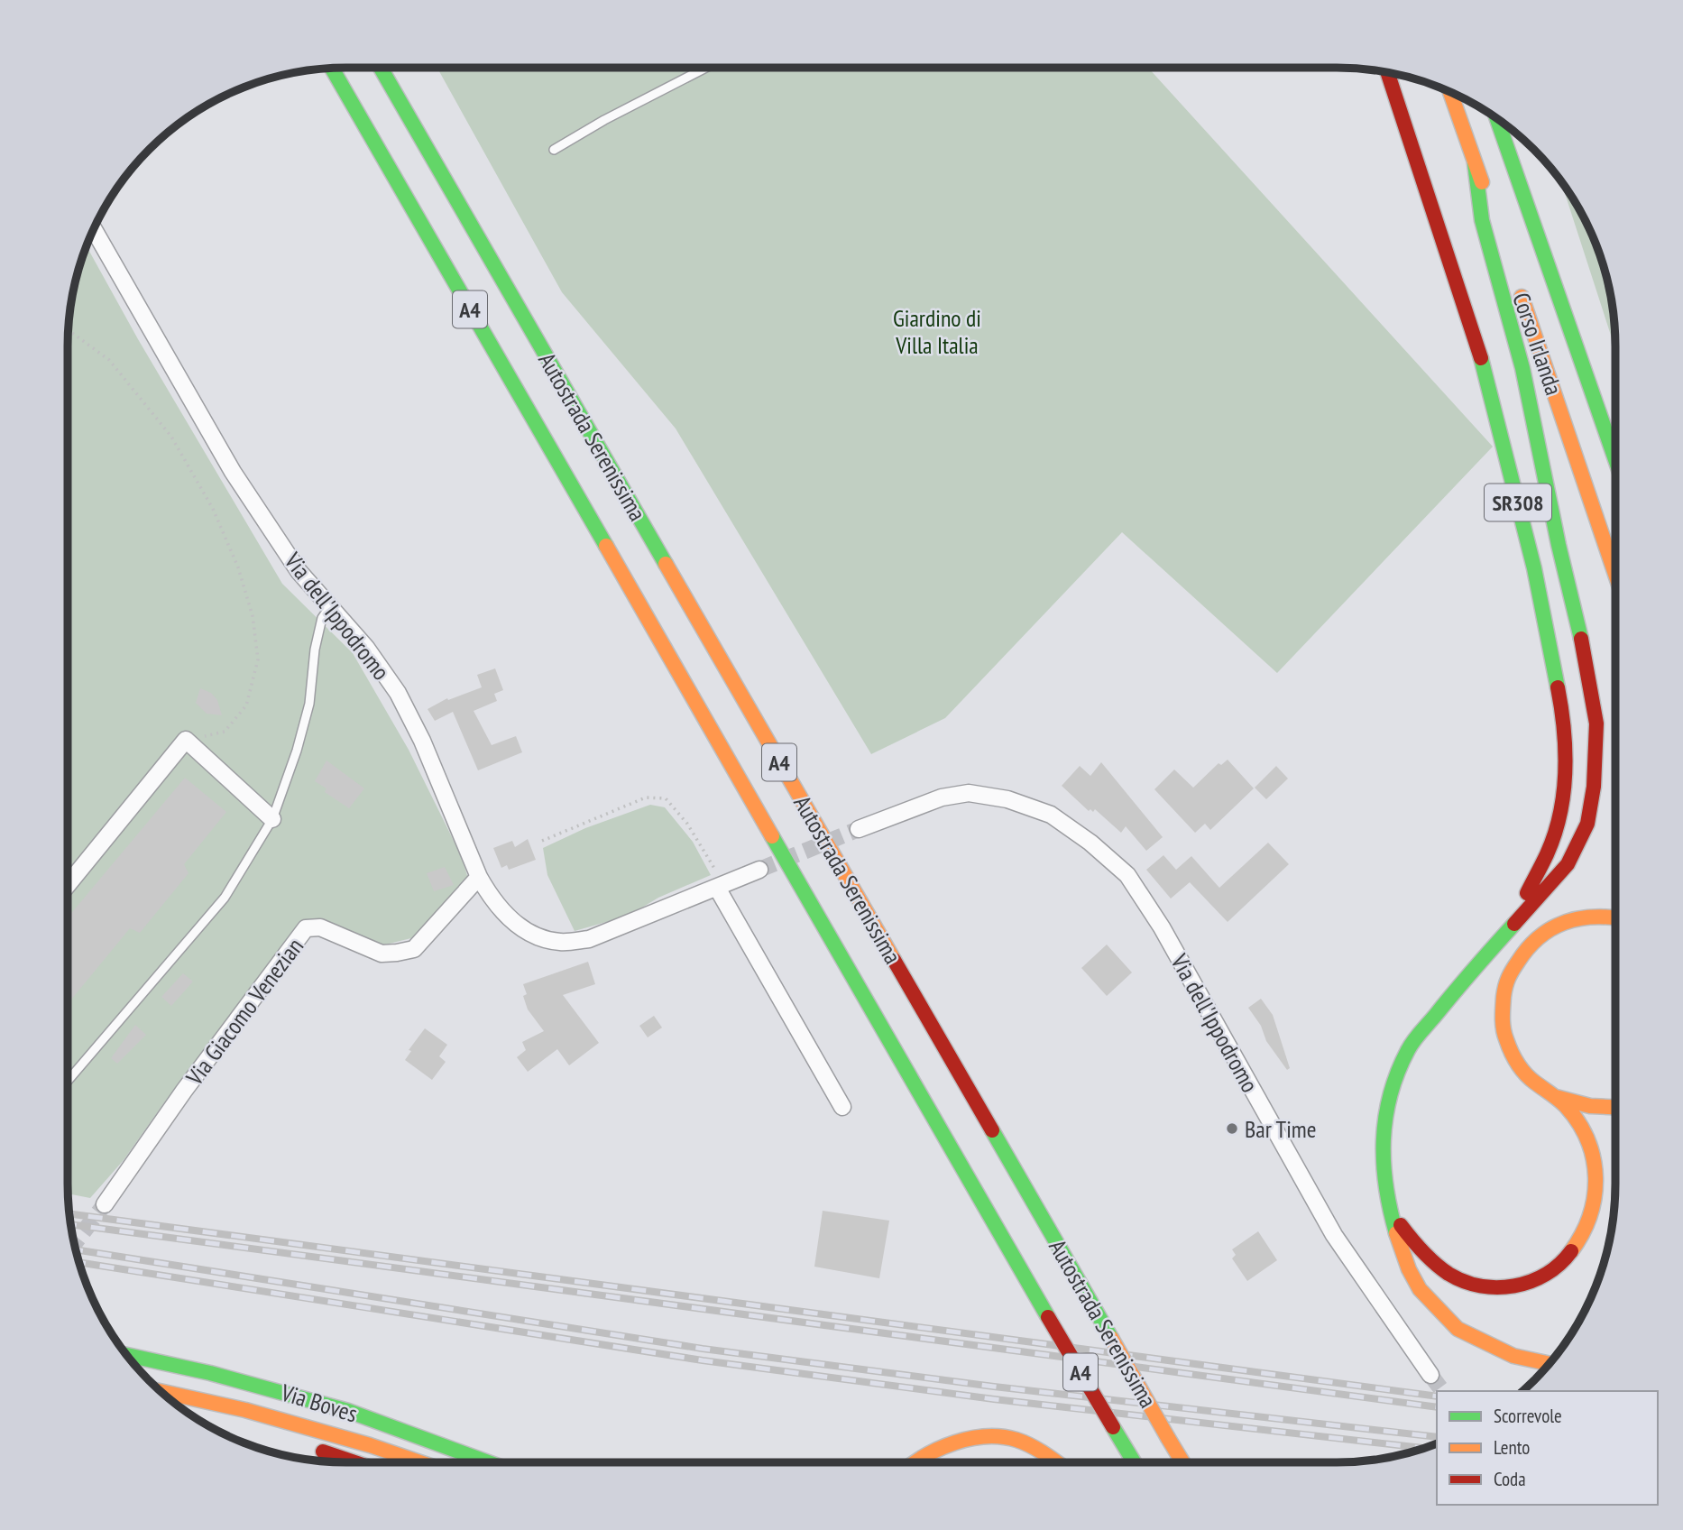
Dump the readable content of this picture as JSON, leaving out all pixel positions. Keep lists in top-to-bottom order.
{
  "streets": {
    "highway": [
      "A4",
      "Corso Irlanda",
      "Autostrada Serenissima",
      "SR308",
      "Via Boves"
    ],
    "street": ["Via dell'Ippodromo", "Via Giacomo Venezian"]
  },
  "crossings": [
    ["Via dell'Ippodromo", "Via Giacomo Venezian"]
  ],
  "parks": ["Giardino di Villa Italia"],
  "places": ["Bar Time"],
  "legend": ["Scorrevole", "Lento", "Coda"]
}
